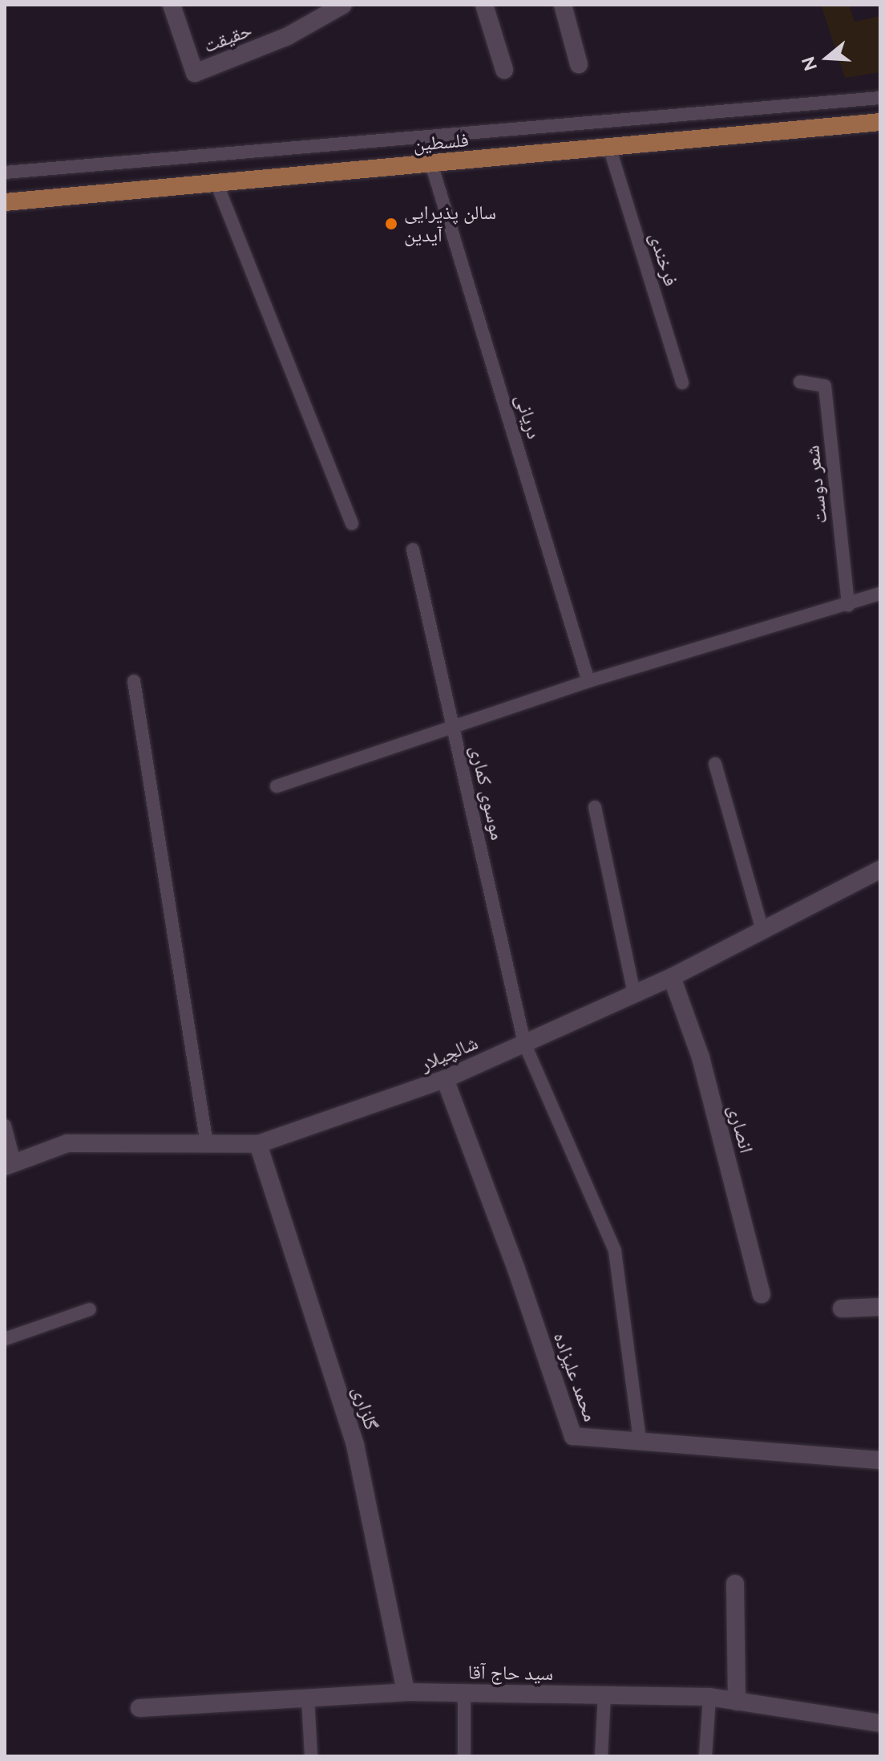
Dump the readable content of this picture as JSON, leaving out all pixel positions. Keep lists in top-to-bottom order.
{
  "streets": {
    "main road": ["فلسطین"],
    "street": [
      "حقیقت",
      "شالچیلار",
      "انصاری",
      "محمد علیزاده",
      "گلزاری",
      "سید حاج آقا"
    ],
    "lane": [
      "فرخندی",
      "دریانی",
      "شعر دوست",
      "موسوی کماری"
    ]
  },
  "crossings": [
    ["فلسطین", "فرخندی"],
    ["فلسطین", "دریانی"],
    ["موسوی کماری", "شالچیلار"],
    ["موسوی کماری", "محمد علیزاده"],
    ["شالچیلار", "انصاری"],
    ["شالچیلار", "محمد علیزاده"],
    ["شالچیلار", "گلزاری"],
    ["گلزاری", "سید حاج آقا"]
  ],
  "places": ["سالن پذیرایی آیدین"],
  "north": "left"
}
